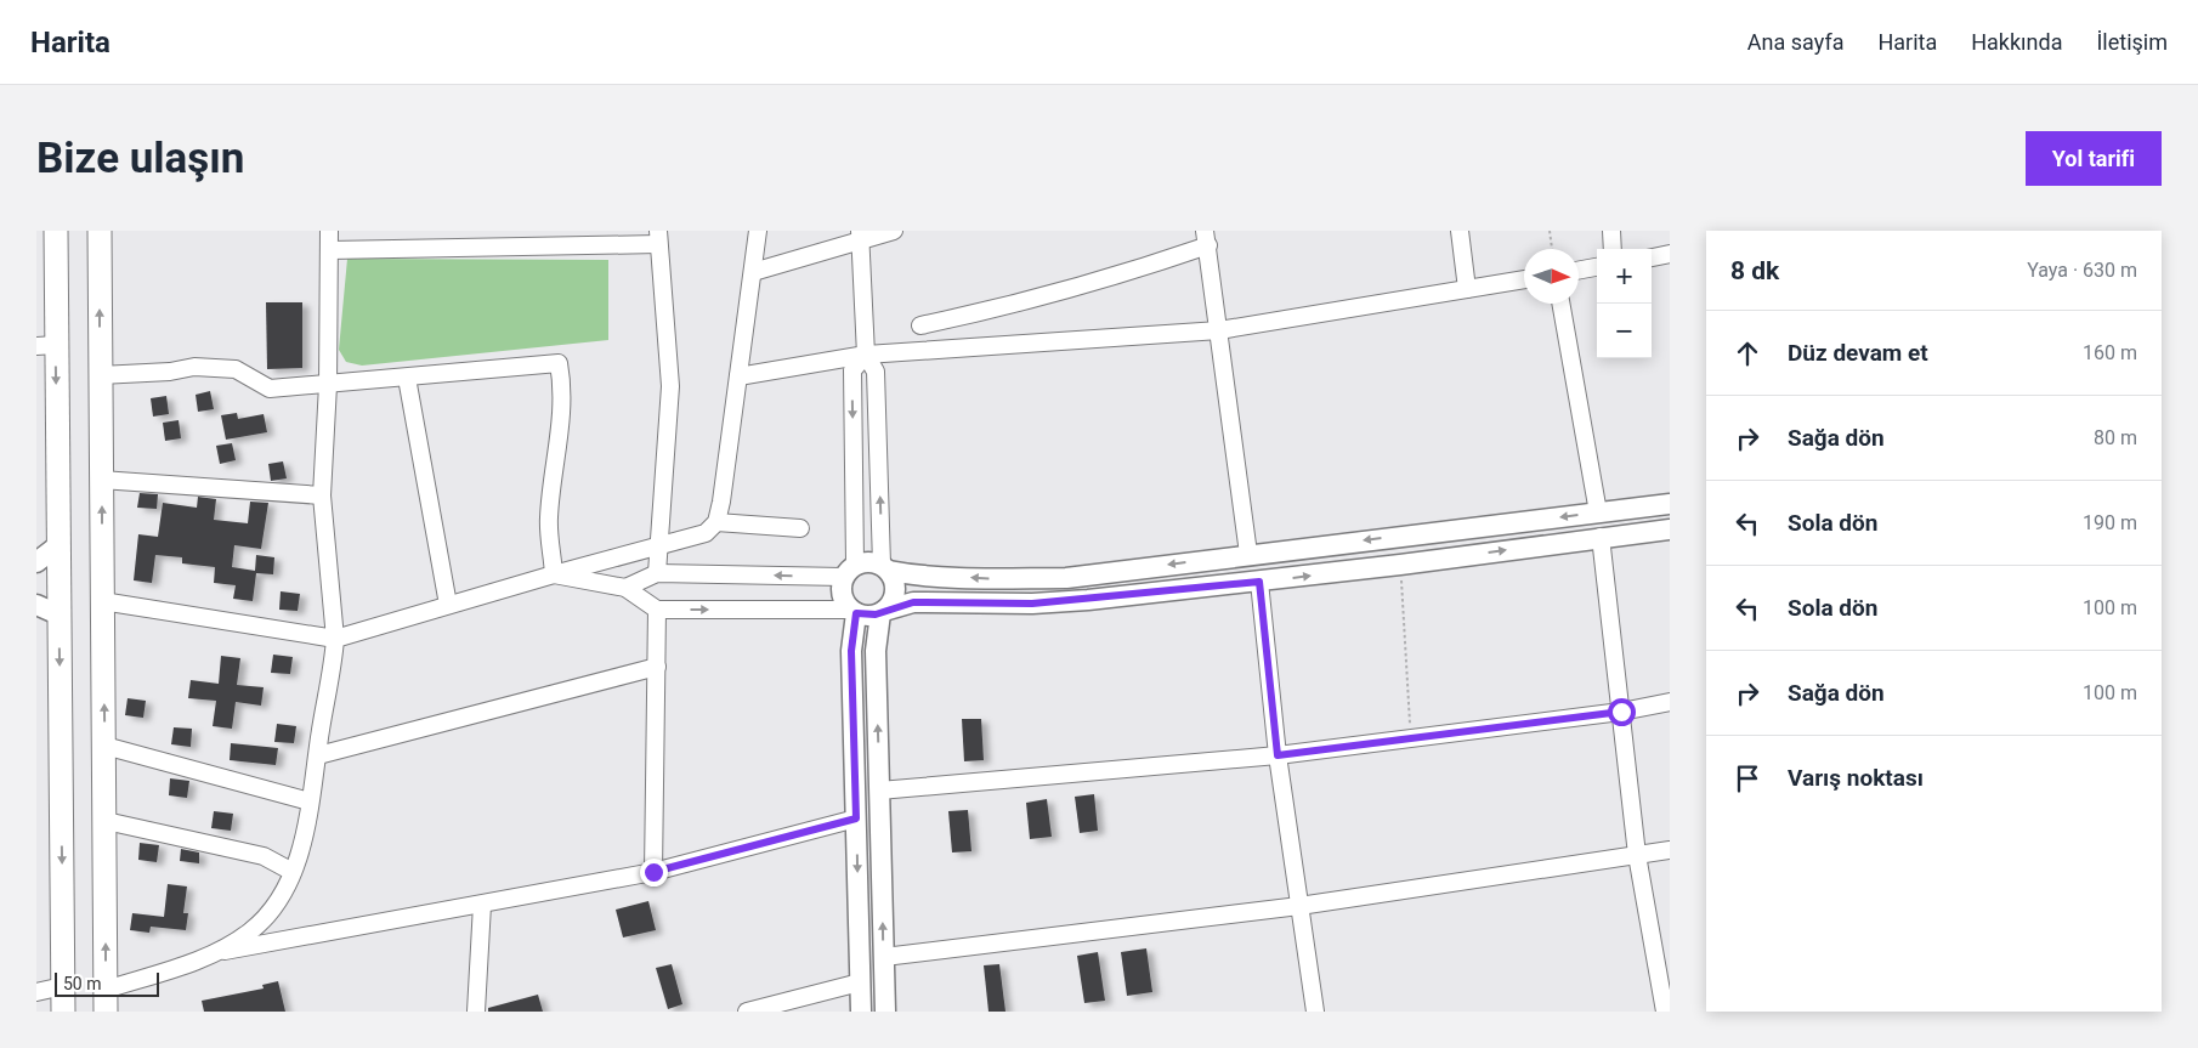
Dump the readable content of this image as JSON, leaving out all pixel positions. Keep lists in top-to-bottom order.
{
  "scale_bar": "50 m",
  "north": "right",
  "page": {
    "header": "Harita",
    "nav": [
      "Ana sayfa",
      "Harita",
      "Hakkında",
      "İletişim"
    ],
    "buttons": "Yol tarifi",
    "title": "Bize ulaşın",
    "heading": ["8 dk", "Yaya · 630 m"],
    "map_buttons": ["+", "−"],
    "list": [
      ["Düz devam et", "160 m"],
      ["Sağa dön", "80 m"],
      ["Sola dön", "190 m"],
      ["Sola dön", "100 m"],
      ["Sağa dön", "100 m"],
      "Varış noktası"
    ],
    "scale": "50 m"
  }
}
